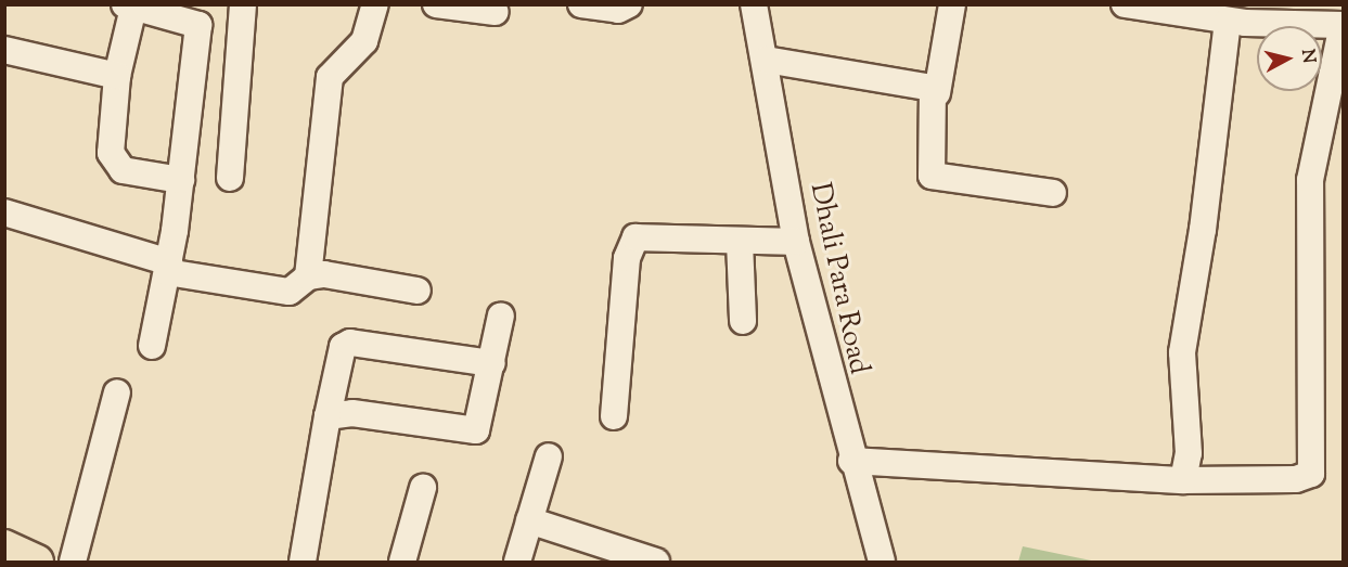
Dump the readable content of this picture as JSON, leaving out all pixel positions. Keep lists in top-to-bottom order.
{
  "streets": {
    "street": ["Dhali Para Road"]
  },
  "north": "right"
}
